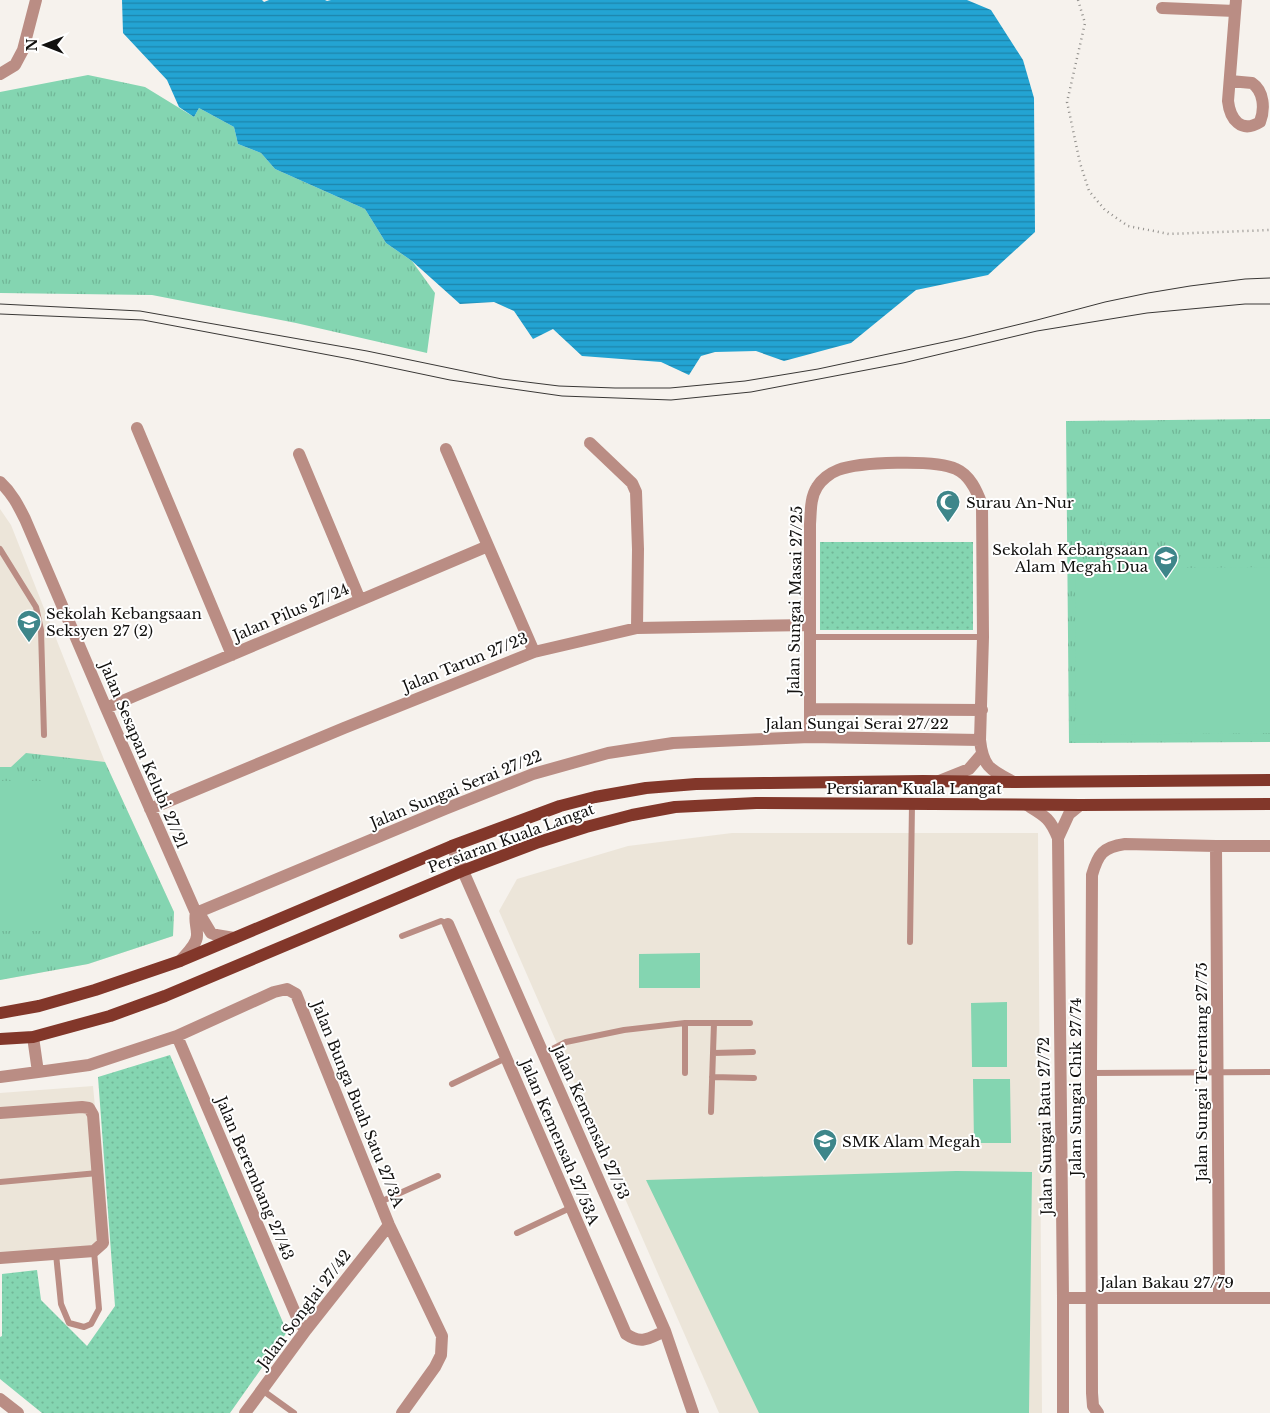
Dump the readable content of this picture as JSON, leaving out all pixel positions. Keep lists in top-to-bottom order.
{
  "streets": {
    "main road": ["Persiaran Kuala Langat"],
    "street": [
      "Jalan Sungai Masai 27/25",
      "Jalan Pilus 27/24",
      "Jalan Tarun 27/23",
      "Jalan Sungai Serai 27/22",
      "Jalan Sesapan Kelubi 27/21",
      "Jalan Sungai Terentang 27/75",
      "Jalan Sungai Chik 27/74",
      "Jalan Bunga Buah Satu 27/3A",
      "Jalan Kemensah 27/53",
      "Jalan Sungai Batu 27/72",
      "Jalan Kemensah 27/53A",
      "Jalan Berembang 27/43",
      "Jalan Bakau 27/79",
      "Jalan Songlai 27/42"
    ]
  },
  "crossings": [
    ["Jalan Sungai Masai 27/25", "Jalan Tarun 27/23"],
    ["Jalan Sungai Masai 27/25", "Jalan Sungai Serai 27/22"],
    ["Jalan Sungai Masai 27/25", "Persiaran Kuala Langat"],
    ["Jalan Pilus 27/24", "Jalan Sesapan Kelubi 27/21"],
    ["Jalan Tarun 27/23", "Jalan Sesapan Kelubi 27/21"],
    ["Jalan Sungai Serai 27/22", "Jalan Sesapan Kelubi 27/21"],
    ["Jalan Sesapan Kelubi 27/21", "Persiaran Kuala Langat"],
    ["Persiaran Kuala Langat", "Jalan Kemensah 27/53"],
    ["Jalan Sungai Terentang 27/75", "Jalan Sungai Chik 27/74"],
    ["Jalan Sungai Terentang 27/75", "Jalan Bakau 27/79"],
    ["Jalan Sungai Chik 27/74", "Jalan Bakau 27/79"],
    ["Jalan Bunga Buah Satu 27/3A", "Jalan Berembang 27/43"],
    ["Jalan Bunga Buah Satu 27/3A", "Jalan Songlai 27/42"],
    ["Jalan Kemensah 27/53", "Jalan Kemensah 27/53A"],
    ["Jalan Sungai Batu 27/72", "Jalan Bakau 27/79"],
    ["Jalan Berembang 27/43", "Jalan Songlai 27/42"]
  ],
  "places": {
    "mosque": ["Surau An-Nur"],
    "school or university": ["Sekolah Kebangsaan Alam Megah Dua", "Sekolah Kebangsaan Seksyen 27 (2)", "SMK Alam Megah"]
  },
  "north": "left"
}
